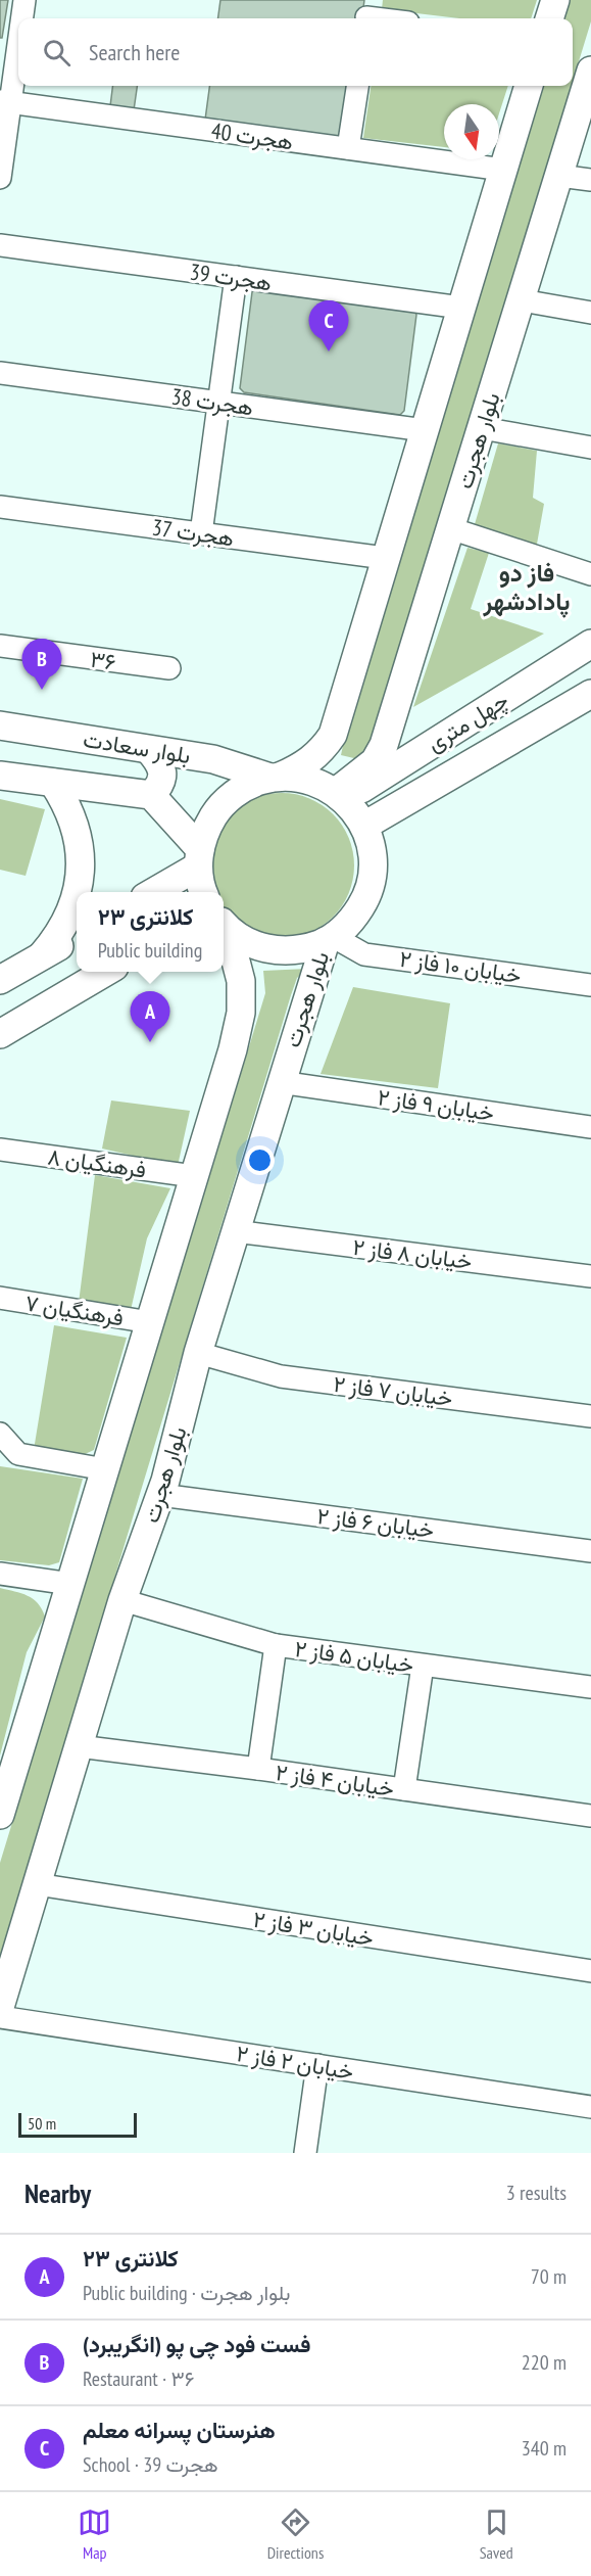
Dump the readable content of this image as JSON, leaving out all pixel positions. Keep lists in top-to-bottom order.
{
  "streets": {
    "main road": ["بلوار هجرت", "چهل متری", "بلوار سعادت"],
    "street": [
      "هجرت 40",
      "هجرت 39",
      "هجرت 38",
      "هجرت 37",
      "۳۶",
      "خیابان ۱۰ فاز ۲",
      "خیابان ۹ فاز ۲",
      "فرهنگیان ۸",
      "خیابان ۸ فاز ۲",
      "فرهنگیان ۷",
      "خیابان ۷ فاز ۲",
      "خیابان ۶ فاز ۲",
      "خیابان ۵ فاز ۲",
      "خیابان ۴ فاز ۲",
      "خیابان ۳ فاز ۲",
      "خیابان ۲ فاز ۲"
    ]
  },
  "crossings": [
    ["بلوار هجرت", "چهل متری"],
    ["بلوار هجرت", "بلوار سعادت"],
    ["بلوار هجرت", "خیابان ۱۰ فاز ۲"],
    ["بلوار هجرت", "خیابان ۹ فاز ۲"],
    ["بلوار هجرت", "خیابان ۸ فاز ۲"],
    ["بلوار هجرت", "خیابان ۷ فاز ۲"],
    ["بلوار هجرت", "خیابان ۶ فاز ۲"],
    ["بلوار هجرت", "خیابان ۵ فاز ۲"],
    ["بلوار هجرت", "خیابان ۴ فاز ۲"],
    ["بلوار هجرت", "خیابان ۳ فاز ۲"],
    ["چهل متری", "بلوار سعادت"]
  ],
  "districts": ["فاز دو پادادشهر"],
  "scale_bar": "50 m",
  "north": "bottom",
  "page": {
    "search": "Search here",
    "pins": ["C", "B", "A"],
    "popup": ["کلانتری ۲۳", "Public building"],
    "scale": "50 m",
    "heading": ["Nearby", "3 results"],
    "list": [
      {
        "mark": "A",
        "name": "کلانتری ۲۳",
        "note": "Public building · بلوار هجرت",
        "value": "70 m"
      },
      {
        "mark": "B",
        "name": "فست فود چی پو (انگریبرد)",
        "note": "Restaurant · ۳۶",
        "value": "220 m"
      },
      {
        "mark": "C",
        "name": "هنرستان پسرانه معلم",
        "note": "School · هجرت 39",
        "value": "340 m"
      }
    ],
    "nav": ["Map", "Directions", "Saved"]
  }
}
